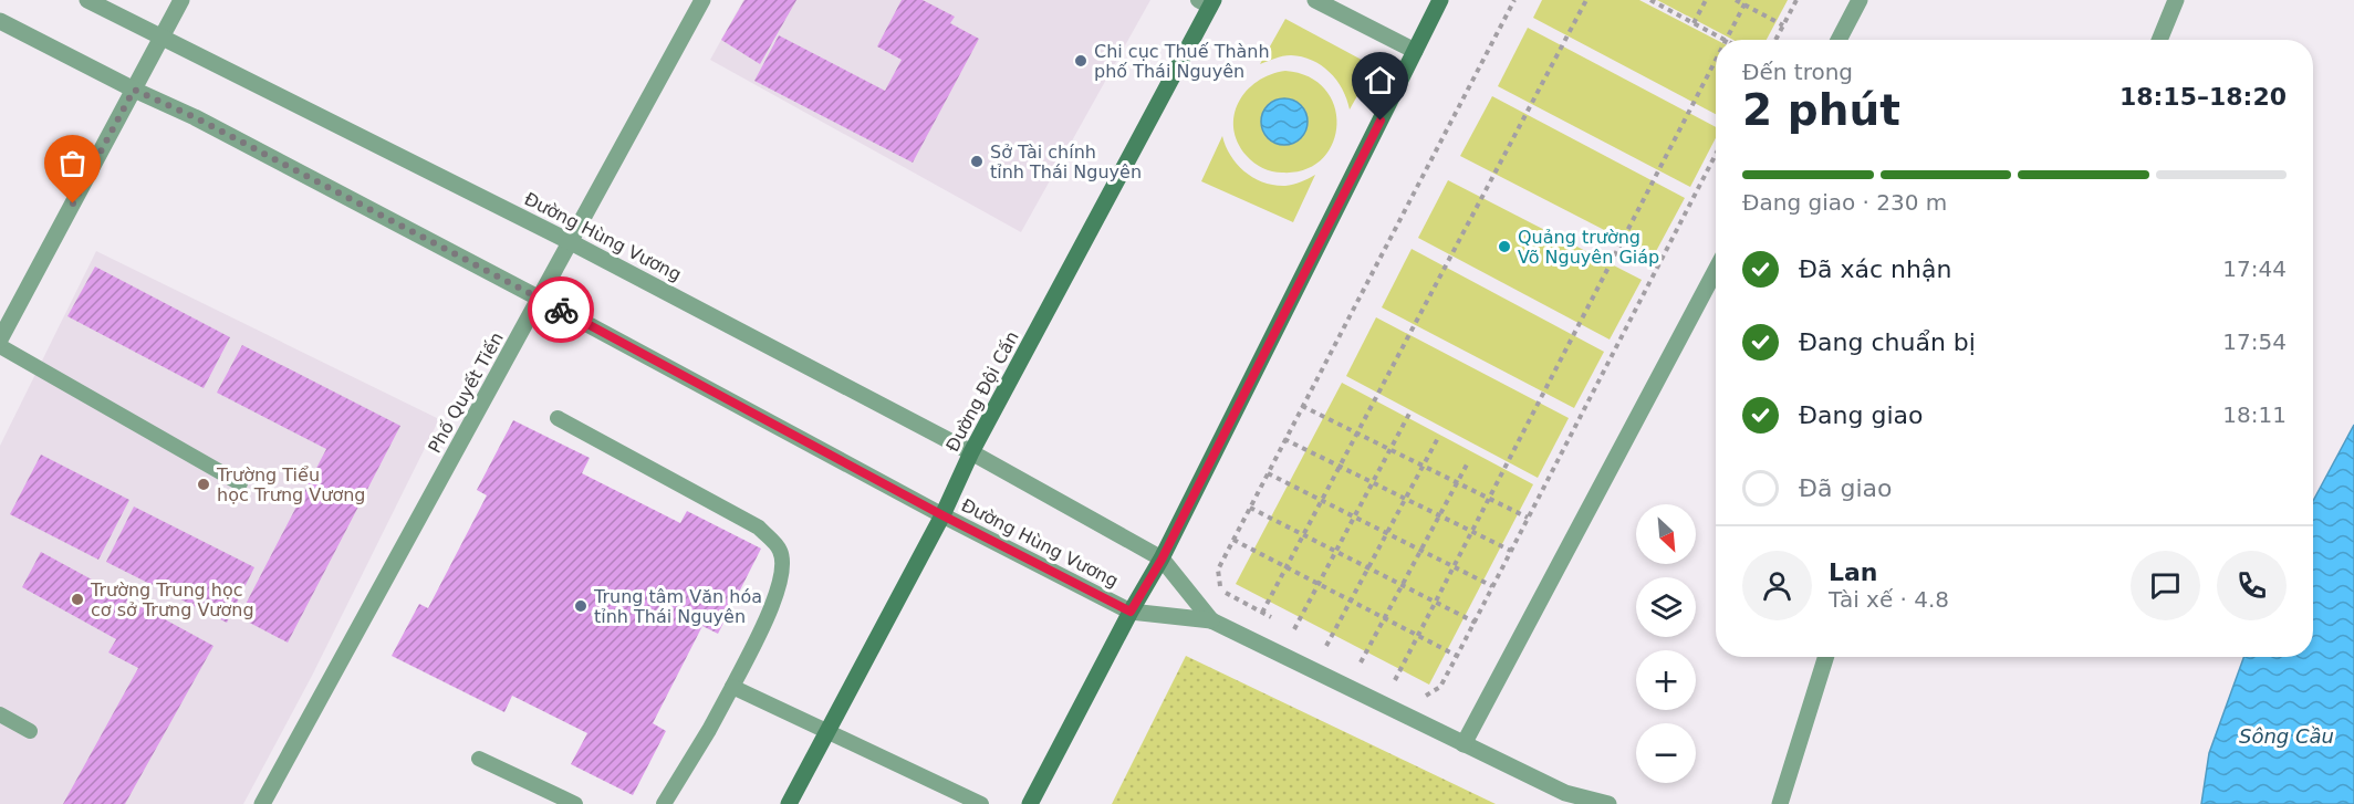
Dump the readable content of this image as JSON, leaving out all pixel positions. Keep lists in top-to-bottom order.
{
  "streets": {
    "main road": ["Đường Đội Cấn"],
    "street": ["Đường Hùng Vương", "Phố Quyết Tiến"]
  },
  "crossings": [
    ["Đường Hùng Vương", "Đường Đội Cấn"],
    ["Đường Hùng Vương", "Phố Quyết Tiến"]
  ],
  "water": ["Sông Cầu"],
  "places": [
    "Chi cục Thuế Thành phố Thái Nguyên",
    "Sở Tài chính tỉnh Thái Nguyên",
    "Quảng trường Võ Nguyên Giáp",
    "Trường Tiểu học Trưng Vương",
    "Trường Trung học cơ sở Trưng Vương",
    "Trung tâm Văn hóa tỉnh Thái Nguyên"
  ],
  "north": "bottom right",
  "page": {
    "heading": ["2 phút", "Đến trong", "18:15–18:20"],
    "panel": ["Lan", "Tài xế · 4.8"],
    "bar": "Đang giao · 230 m",
    "list": [
      ["Đã xác nhận", "17:44"],
      ["Đang chuẩn bị", "17:54"],
      ["Đang giao", "18:11"],
      "Đã giao"
    ],
    "map_buttons": ["+", "−"]
  }
}
